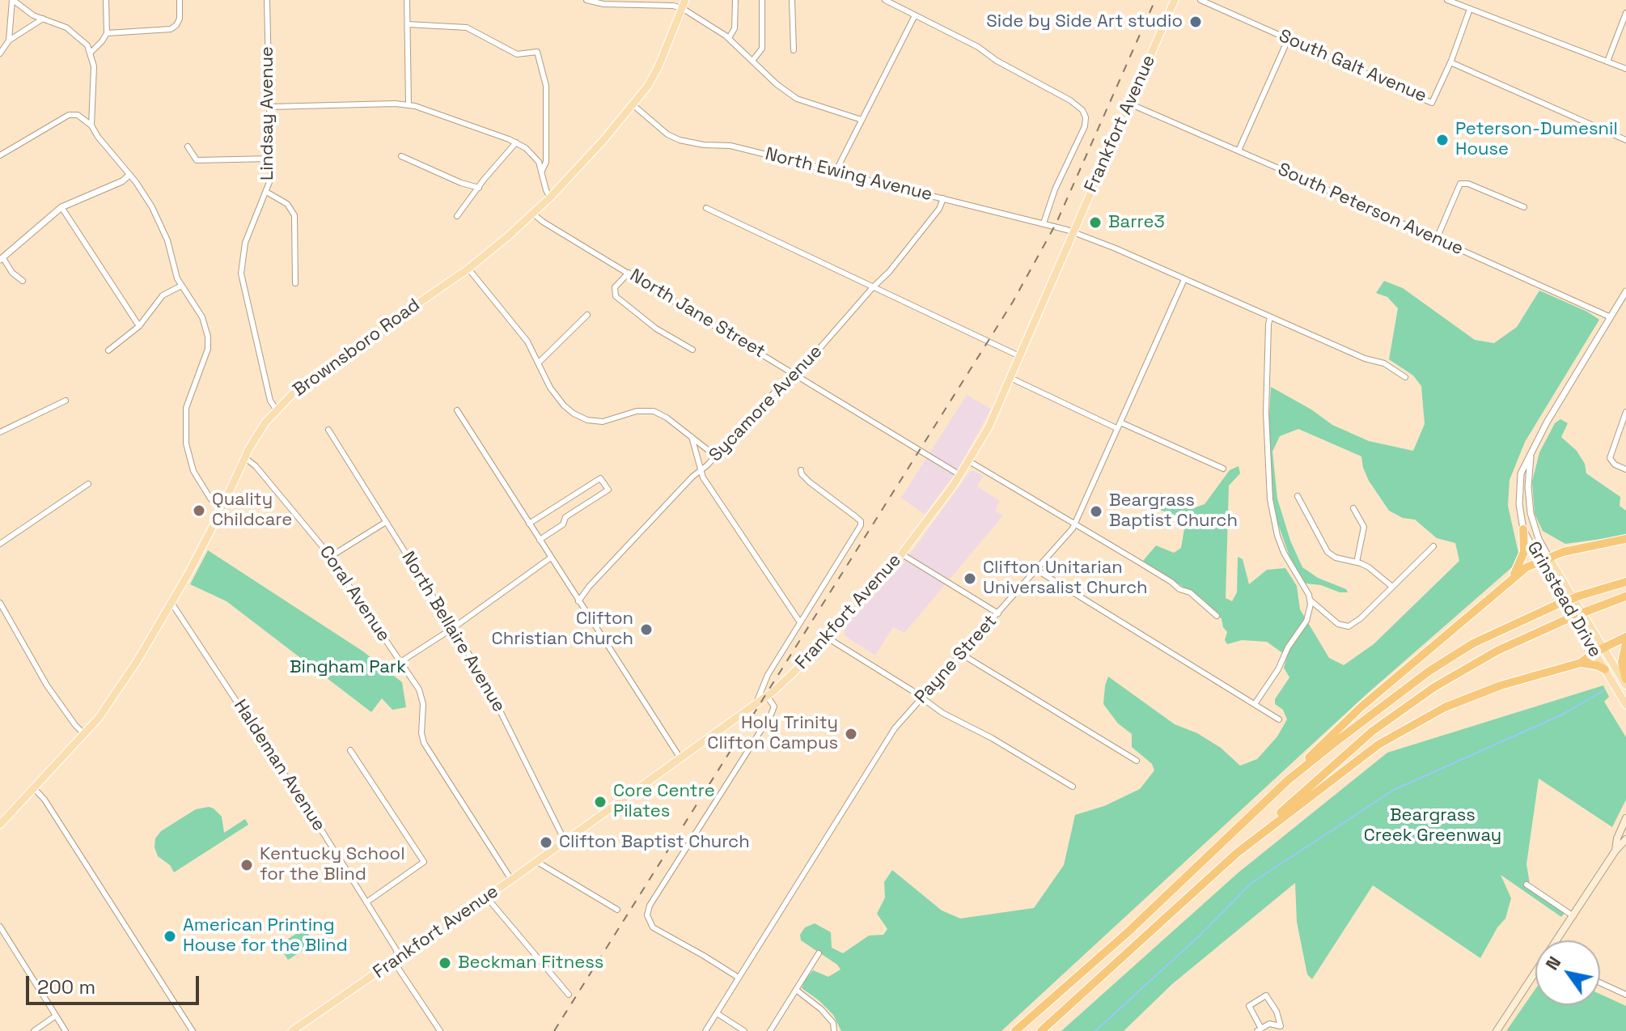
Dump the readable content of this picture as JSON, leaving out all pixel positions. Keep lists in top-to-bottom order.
{
  "streets": {
    "main road": ["Frankfort Avenue", "Brownsboro Road", "Grinstead Drive"],
    "street": [
      "South Galt Avenue",
      "Lindsay Avenue",
      "North Ewing Avenue",
      "South Peterson Avenue",
      "North Jane Street",
      "Sycamore Avenue",
      "Coral Avenue",
      "North Bellaire Avenue",
      "Payne Street",
      "Haldeman Avenue"
    ]
  },
  "crossings": [
    ["Lindsay Avenue", "Brownsboro Road"],
    ["Frankfort Avenue", "North Ewing Avenue"],
    ["Frankfort Avenue", "South Peterson Avenue"],
    ["Frankfort Avenue", "North Jane Street"],
    ["Frankfort Avenue", "Coral Avenue"],
    ["Frankfort Avenue", "North Bellaire Avenue"],
    ["Frankfort Avenue", "Haldeman Avenue"],
    ["North Ewing Avenue", "Brownsboro Road"],
    ["North Ewing Avenue", "Sycamore Avenue"],
    ["North Ewing Avenue", "Payne Street"],
    ["South Peterson Avenue", "Grinstead Drive"],
    ["North Jane Street", "Brownsboro Road"],
    ["North Jane Street", "Sycamore Avenue"],
    ["Brownsboro Road", "Coral Avenue"],
    ["Brownsboro Road", "Haldeman Avenue"]
  ],
  "parks": ["Bingham Park", "Beargrass Creek Greenway"],
  "places": [
    "Side by Side Art studio",
    "Peterson-Dumesnil House",
    "Barre3",
    "Quality Childcare",
    "Beargrass Baptist Church",
    "Clifton Unitarian Universalist Church",
    "Clifton Christian Church",
    "Holy Trinity Clifton Campus",
    "Core Centre Pilates",
    "Clifton Baptist Church",
    "Kentucky School for the Blind",
    "American Printing House for the Blind",
    "Beckman Fitness"
  ],
  "scale_bar": "200 m",
  "north": "top left"
}
